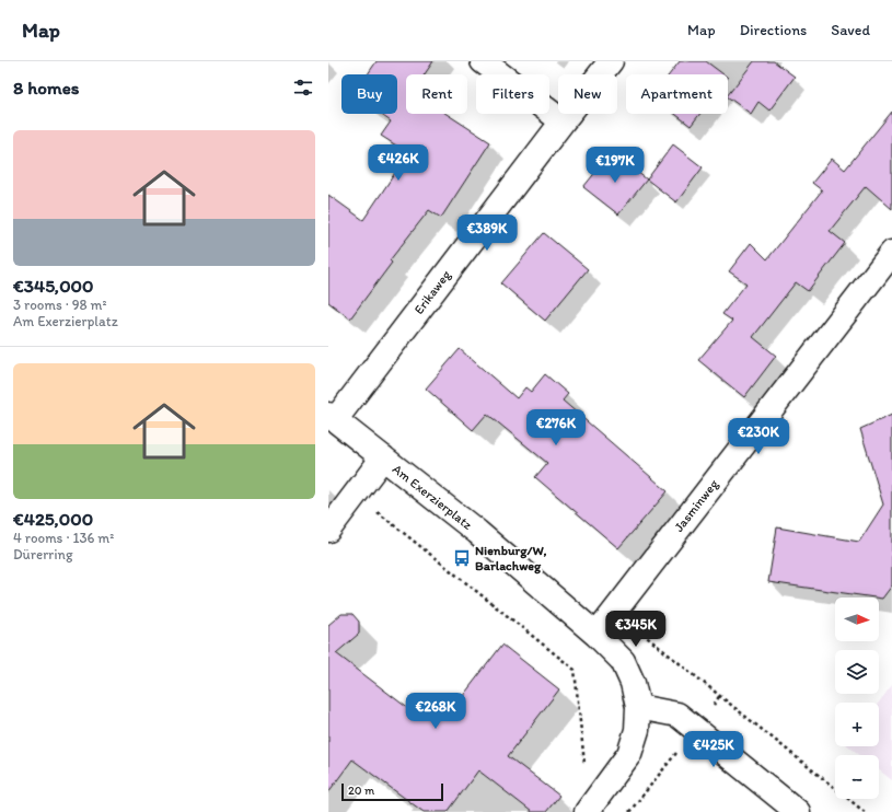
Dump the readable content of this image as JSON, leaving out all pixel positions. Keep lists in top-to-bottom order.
{
  "streets": {
    "street": ["Erikaweg", "Am Exerzierplatz", "Jasminweg"]
  },
  "crossings": [
    ["Erikaweg", "Am Exerzierplatz"],
    ["Am Exerzierplatz", "Jasminweg"]
  ],
  "places": {
    "bus stop": ["Nienburg/W, Barlachweg"]
  },
  "scale_bar": "20 m",
  "north": "right",
  "page": {
    "header": "Map",
    "nav": ["Map", "Directions", "Saved"],
    "heading": "8 homes",
    "chip": [
      "Buy",
      "Rent",
      "Filters",
      "New",
      "Apartment"
    ],
    "list": [
      {
        "name": "€345,000",
        "note": "3 rooms · 98 m² · Am Exerzierplatz"
      },
      {
        "name": "€425,000",
        "note": "4 rooms · 136 m² · Dürerring"
      }
    ],
    "price": [
      "€426K",
      "€197K",
      "€389K",
      "€276K",
      "€230K",
      "€345K",
      "€268K",
      "€425K"
    ],
    "map_buttons": ["+", "−"],
    "scale": "20 m"
  }
}
